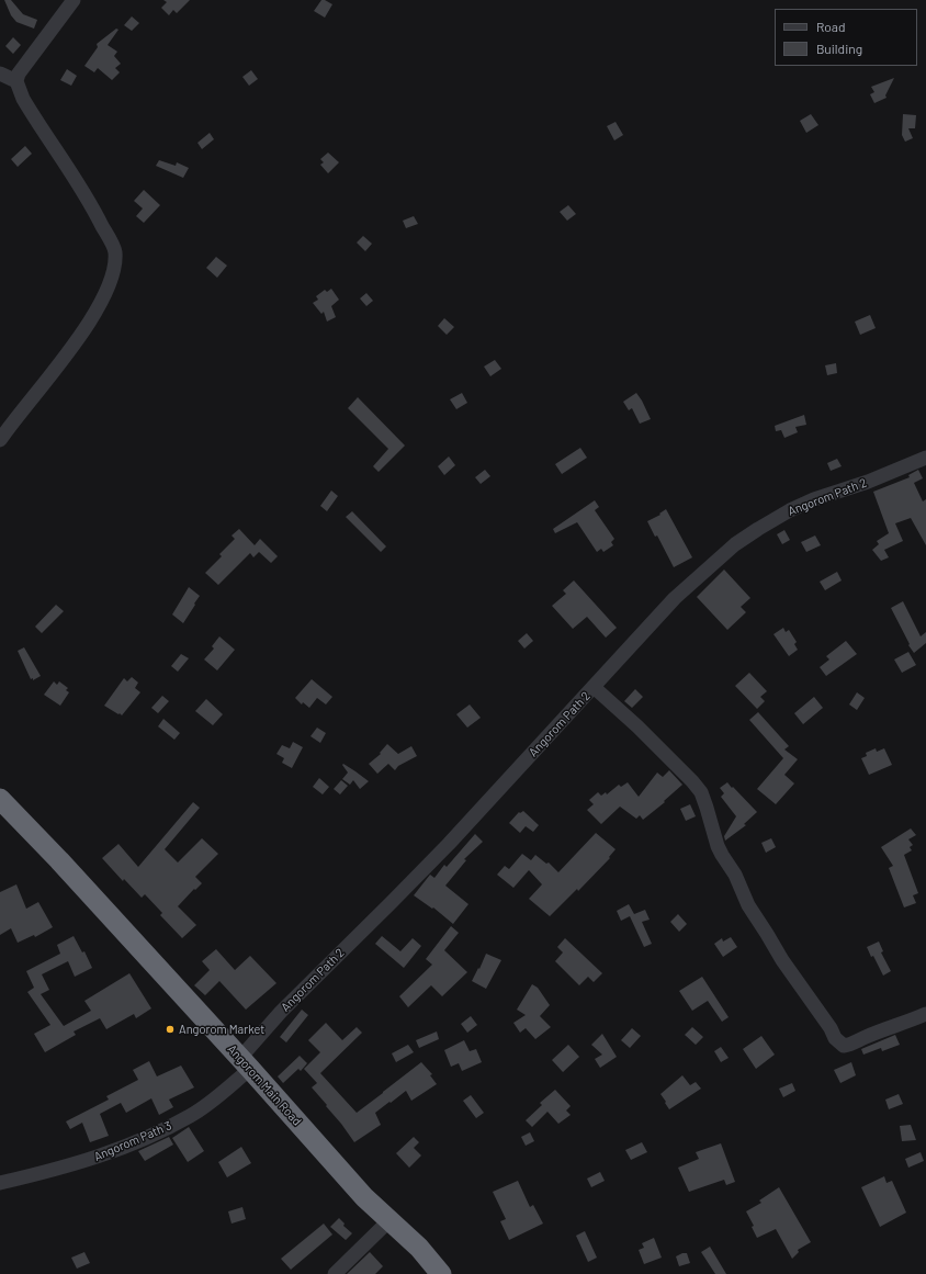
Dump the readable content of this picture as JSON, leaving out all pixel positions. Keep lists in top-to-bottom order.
{
  "streets": {
    "highway": ["Angorom Main Road"],
    "street": ["Angorom Path 2", "Angorom Path 3"]
  },
  "crossings": [
    ["Angorom Path 2", "Angorom Main Road"],
    ["Angorom Path 2", "Angorom Path 3"],
    ["Angorom Main Road", "Angorom Path 3"]
  ],
  "places": ["Angorom Market"],
  "legend": ["Road", "Building"]
}
